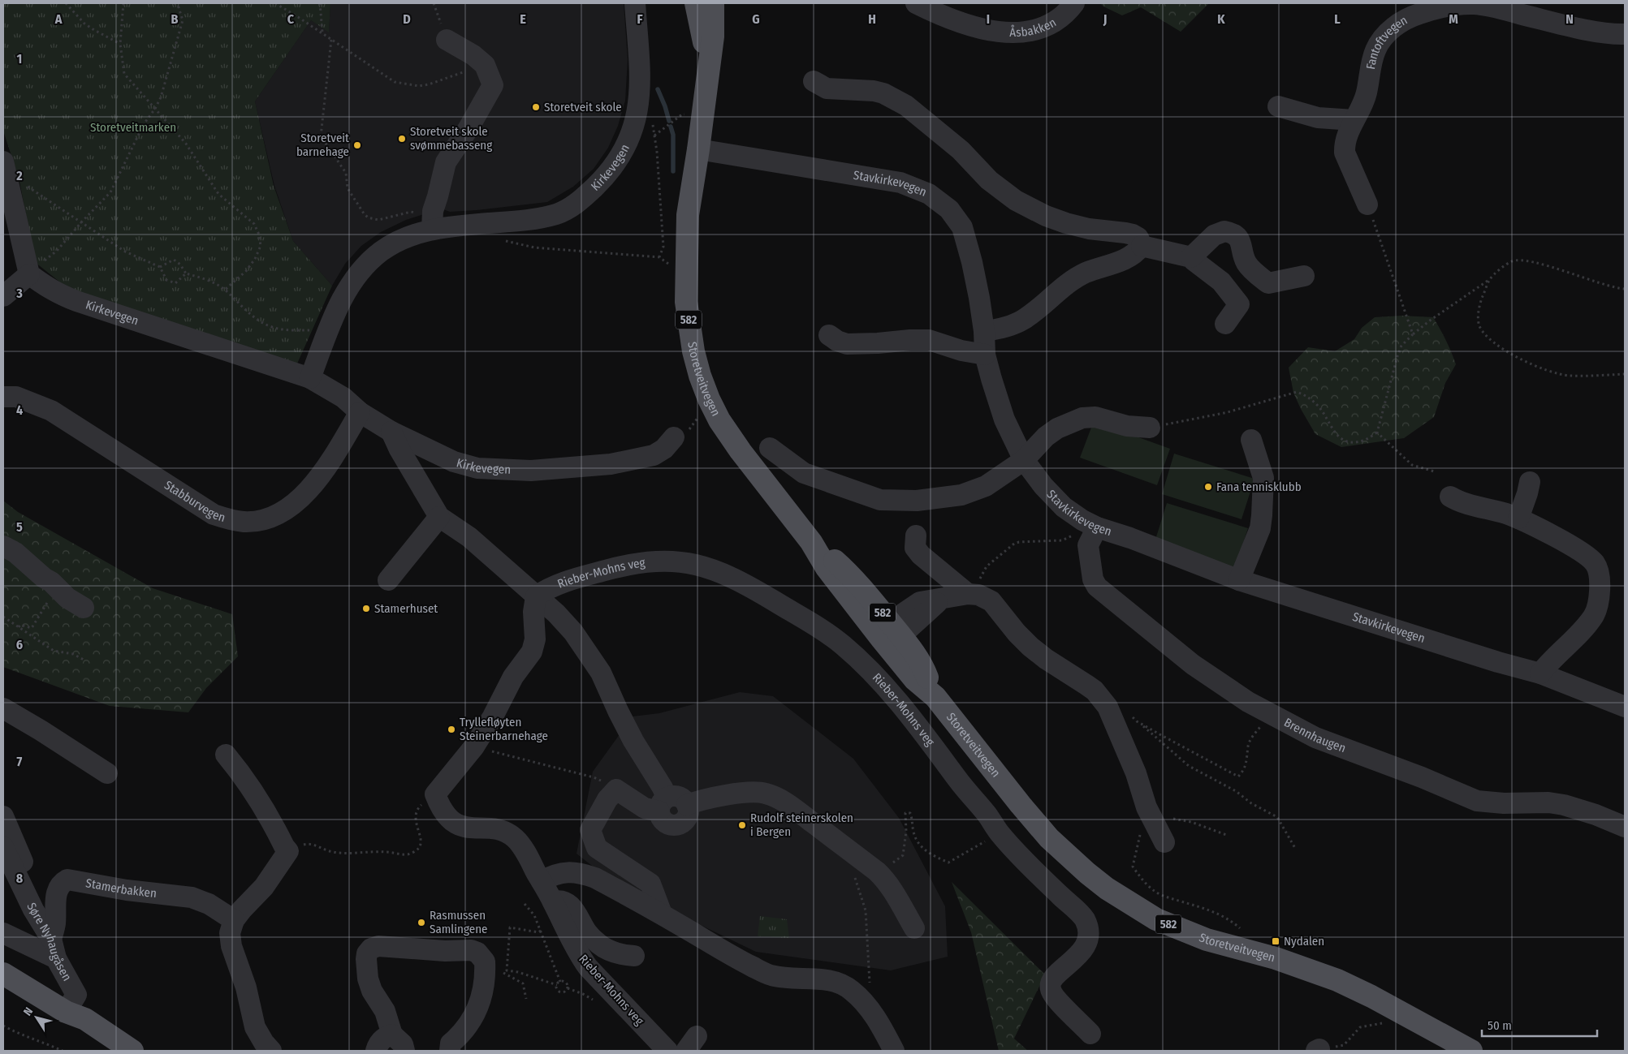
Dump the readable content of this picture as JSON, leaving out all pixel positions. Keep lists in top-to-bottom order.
{
  "streets": {
    "main road": ["582", "Storetveitvegen"],
    "street": [
      "Åsbakken",
      "Fantoftvegen",
      "Kirkevegen",
      "Stavkirkevegen",
      "Stabburvegen",
      "Rieber-Mohns veg",
      "Brennhaugen",
      "Stamerbakken",
      "Søre Nyhaugåsen"
    ]
  },
  "crossings": [
    ["Kirkevegen", "Stabburvegen"],
    ["Stavkirkevegen", "Storetveitvegen"],
    ["Stavkirkevegen", "Brennhaugen"],
    ["Stamerbakken", "Søre Nyhaugåsen"]
  ],
  "parks": ["Storetveitmarken"],
  "places": {
    "other": [
      "Storetveit skole",
      "Storetveit skole svømmebasseng",
      "Storetveit barnehage",
      "Fana tennisklubb",
      "Stamerhuset",
      "Tryllefløyten Steinerbarnehage",
      "Rudolf steinerskolen i Bergen",
      "Rasmussen Samlingene"
    ],
    "transit": ["Nydalen"]
  },
  "scale_bar": "50 m",
  "north": "top left",
  "grid": {
    "columns": [
      "A",
      "B",
      "C",
      "D",
      "E",
      "F",
      "G",
      "H",
      "I",
      "J",
      "K",
      "L",
      "M",
      "N"
    ],
    "rows": [
      "1",
      "2",
      "3",
      "4",
      "5",
      "6",
      "7",
      "8"
    ]
  }
}
